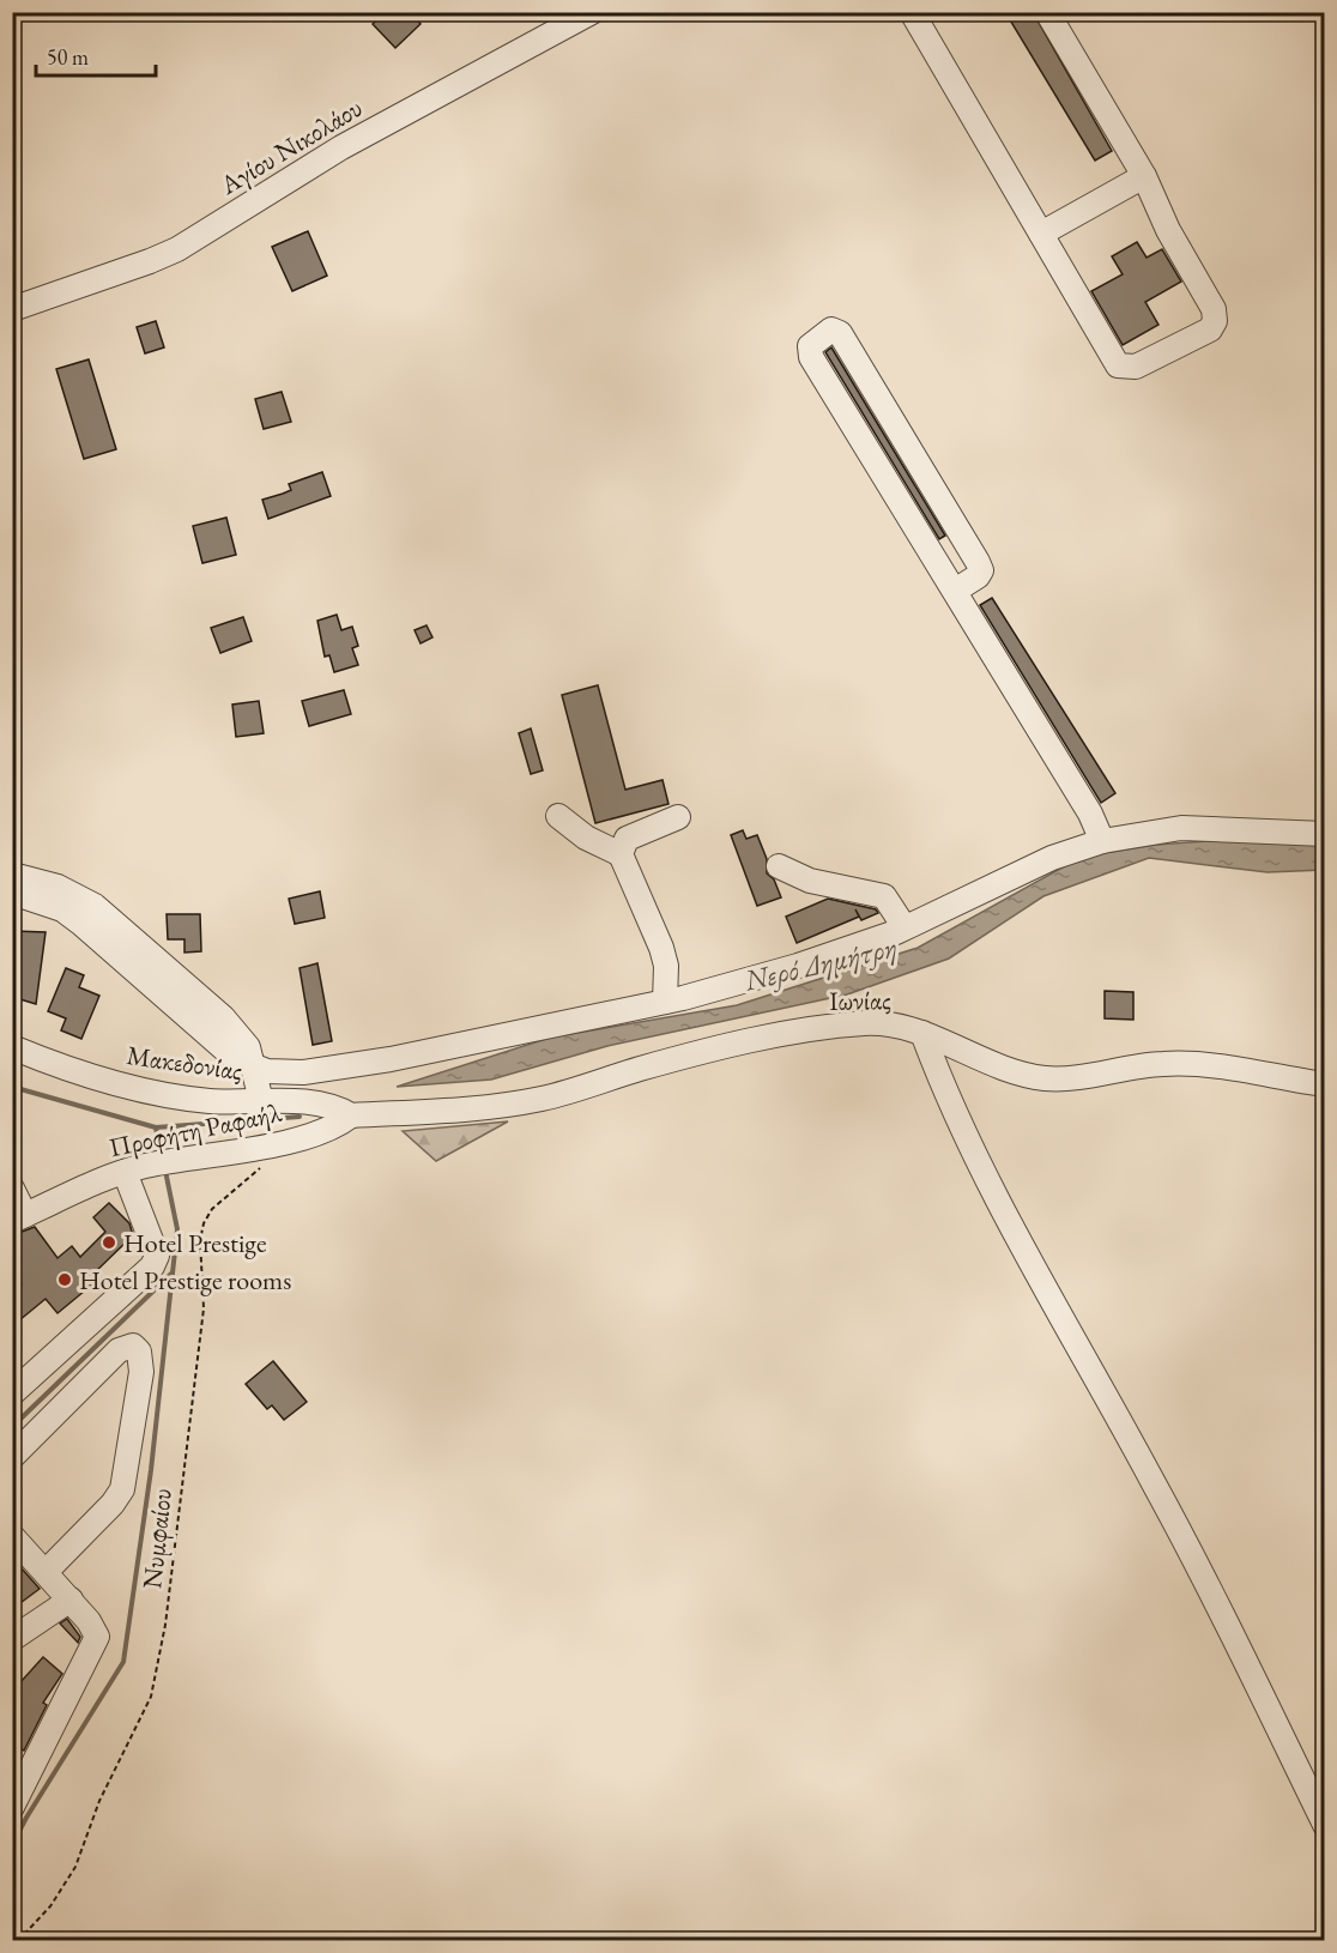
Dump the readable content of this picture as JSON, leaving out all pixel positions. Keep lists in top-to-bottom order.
{
  "streets": {
    "street": [
      "Αγίου Νικολάου",
      "Ιωνίας",
      "Μακεδονίας",
      "Προφήτη Ραφαήλ"
    ],
    "path": ["Νυμφαίου"]
  },
  "crossings": [
    ["Ιωνίας", "Μακεδονίας"],
    ["Ιωνίας", "Προφήτη Ραφαήλ"],
    ["Μακεδονίας", "Προφήτη Ραφαήλ"]
  ],
  "water": ["Νερό Δημήτρη"],
  "places": ["Hotel Prestige", "Hotel Prestige rooms"],
  "scale_bar": "50 m"
}
